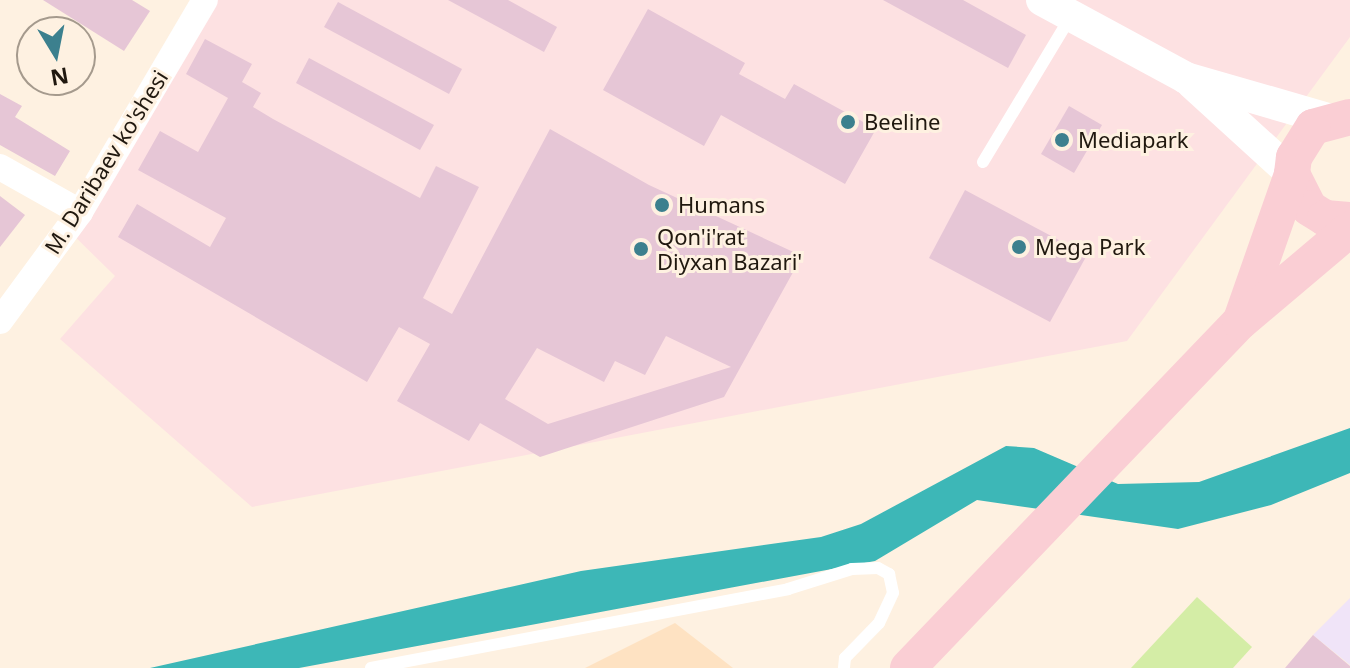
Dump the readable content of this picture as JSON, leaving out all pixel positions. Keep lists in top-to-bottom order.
{
  "streets": {
    "street": ["M. Daribaev ko'shesi"]
  },
  "places": [
    "Beeline",
    "Mediapark",
    "Humans",
    "Mega Park",
    "Qon'i'rat Diyxan Bazari'"
  ],
  "north": "bottom"
}
